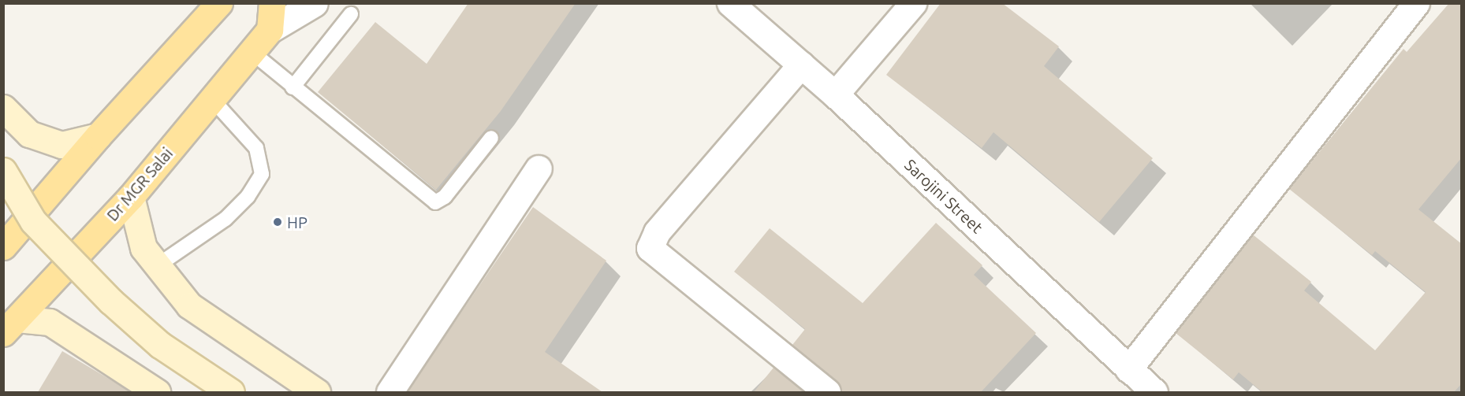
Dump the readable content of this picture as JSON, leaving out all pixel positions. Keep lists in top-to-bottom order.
{
  "streets": {
    "main road": ["Dr MGR Salai"],
    "street": ["Sarojini Street"]
  },
  "places": ["HP"]
}
